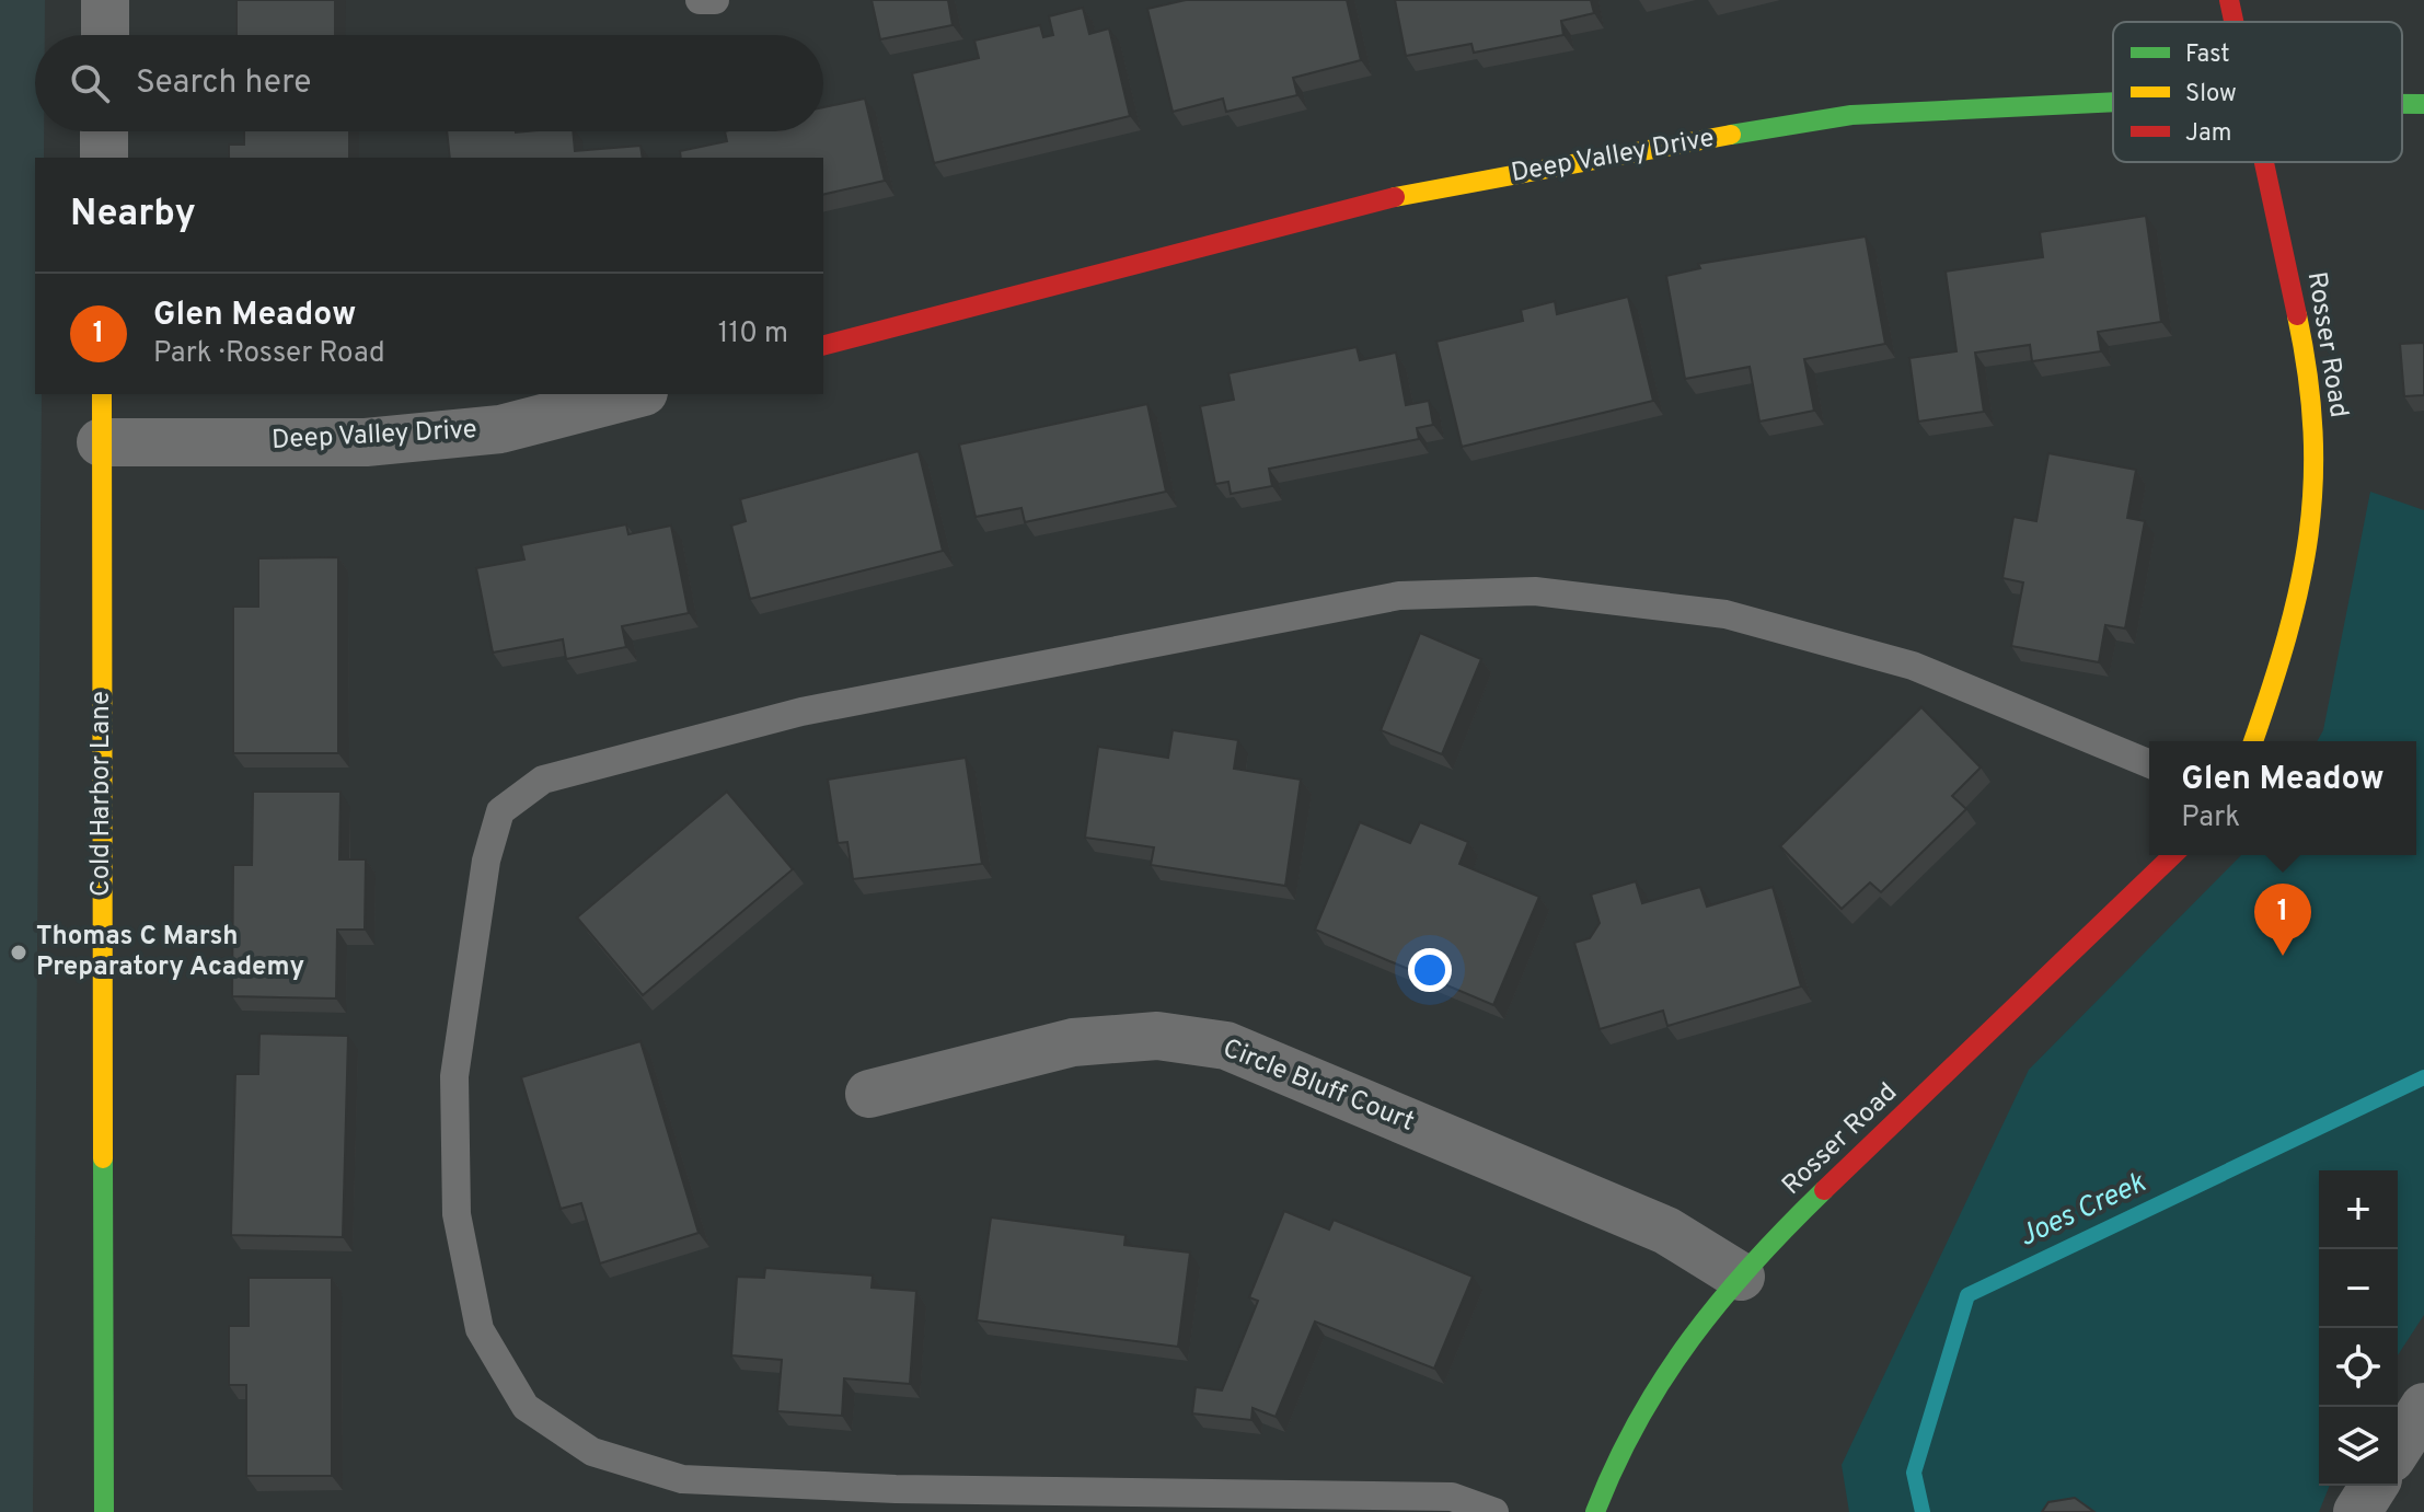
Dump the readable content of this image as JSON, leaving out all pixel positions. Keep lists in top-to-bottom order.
{
  "streets": {
    "street": [
      "Deep Valley Drive",
      "Rosser Road",
      "Cold Harbor Lane",
      "Circle Bluff Court"
    ]
  },
  "crossings": [
    ["Deep Valley Drive", "Cold Harbor Lane"],
    ["Rosser Road", "Circle Bluff Court"]
  ],
  "water": ["Joes Creek"],
  "places": ["Thomas C Marsh Preparatory Academy"],
  "legend": ["Fast", "Slow", "Jam"],
  "page": {
    "search": "Search here",
    "heading": "Nearby",
    "list": [
      {
        "mark": "1",
        "name": "Glen Meadow",
        "note": "Park · Rosser Road",
        "value": "110 m"
      }
    ],
    "popup": ["Glen Meadow", "Park"],
    "pins": "1",
    "map_buttons": ["+", "−"]
  }
}
